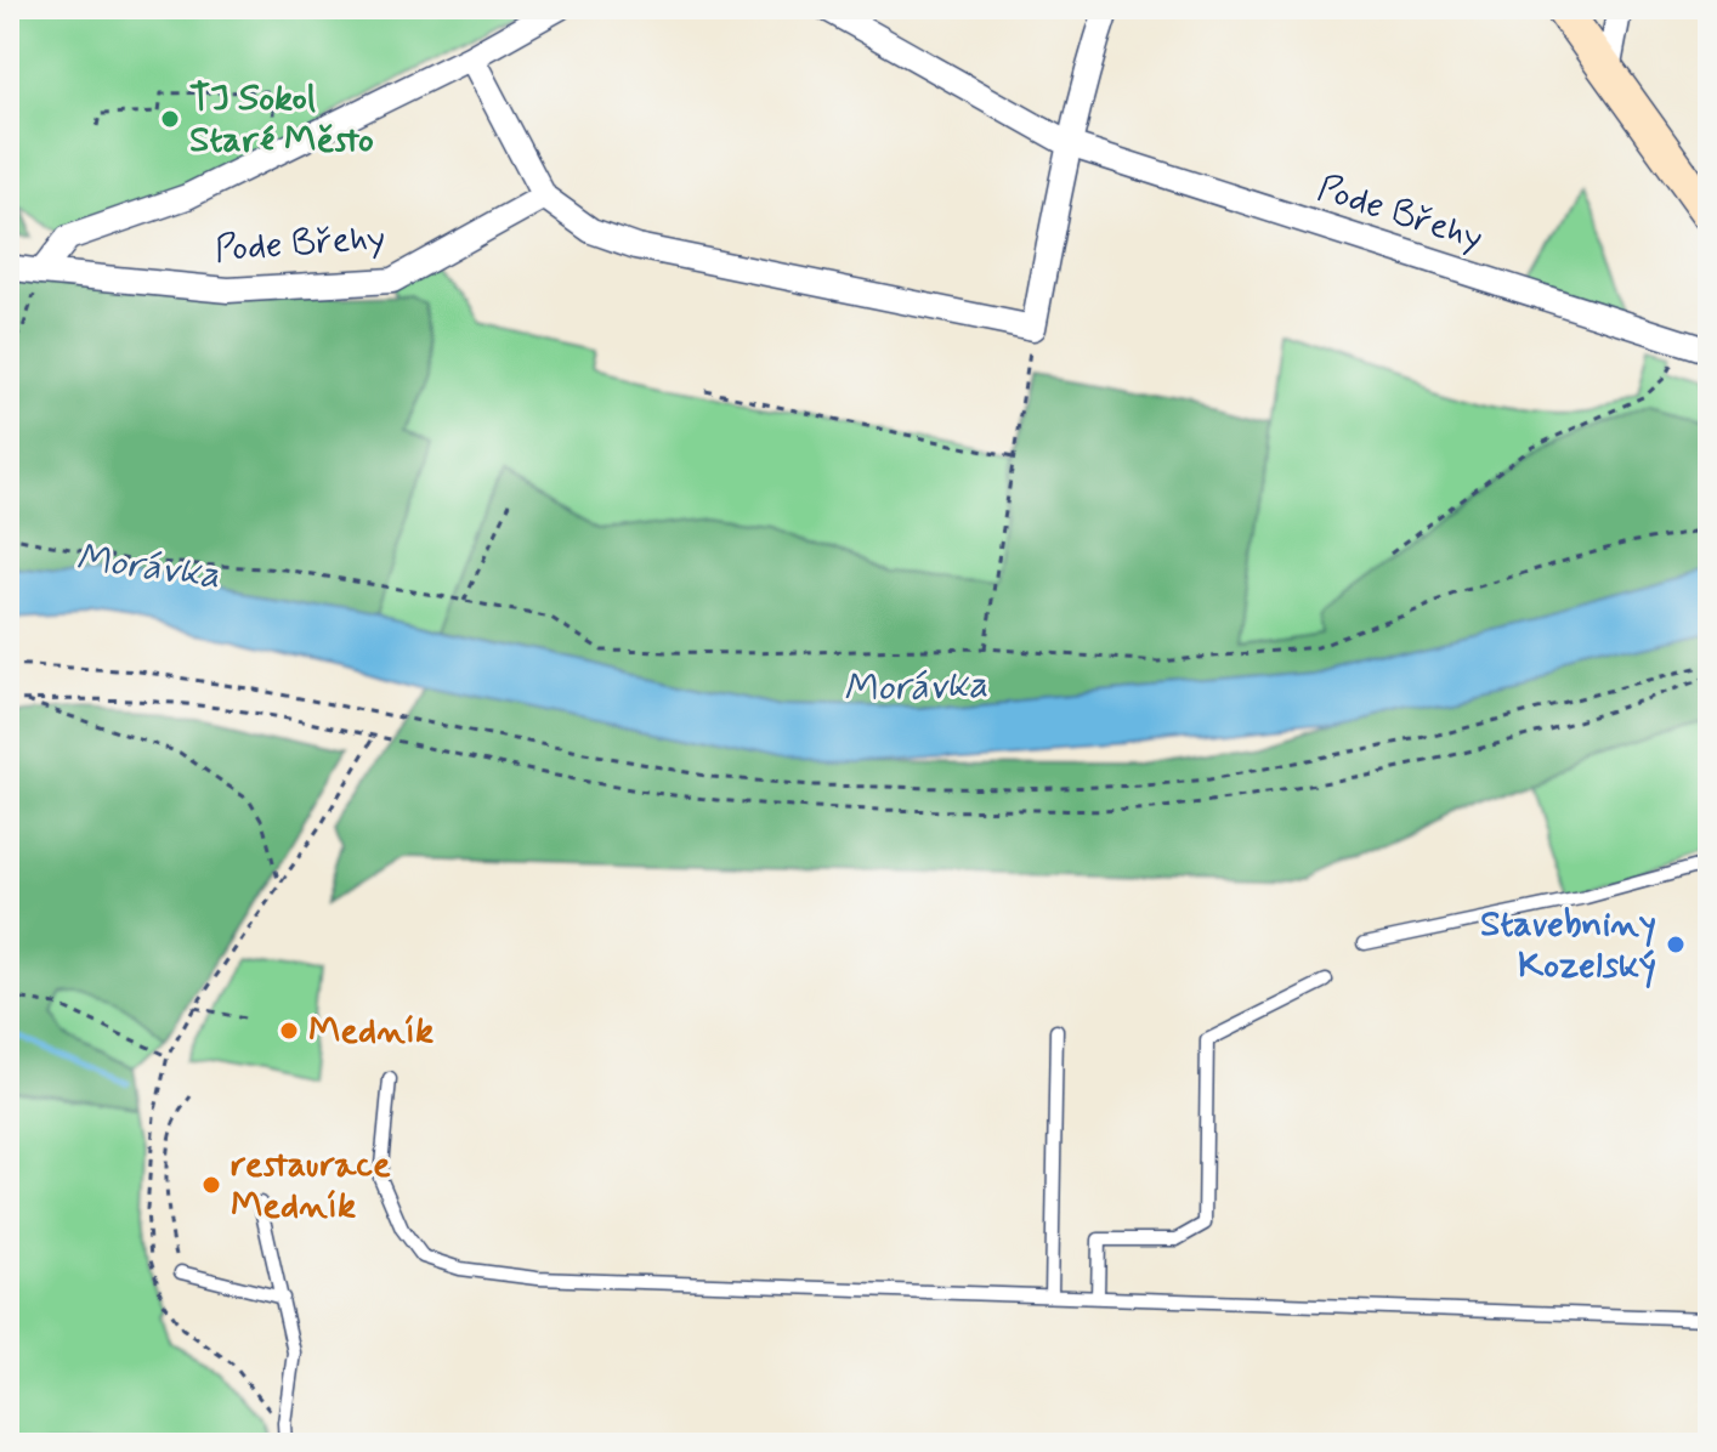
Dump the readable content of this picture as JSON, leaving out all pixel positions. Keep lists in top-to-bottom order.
{
  "streets": {
    "street": ["Pode Břehy"]
  },
  "water": ["Morávka"],
  "places": [
    "TJ Sokol Staré Město",
    "Stavebniny Kozelský",
    "Medník",
    "restaurace Medník"
  ]
}
